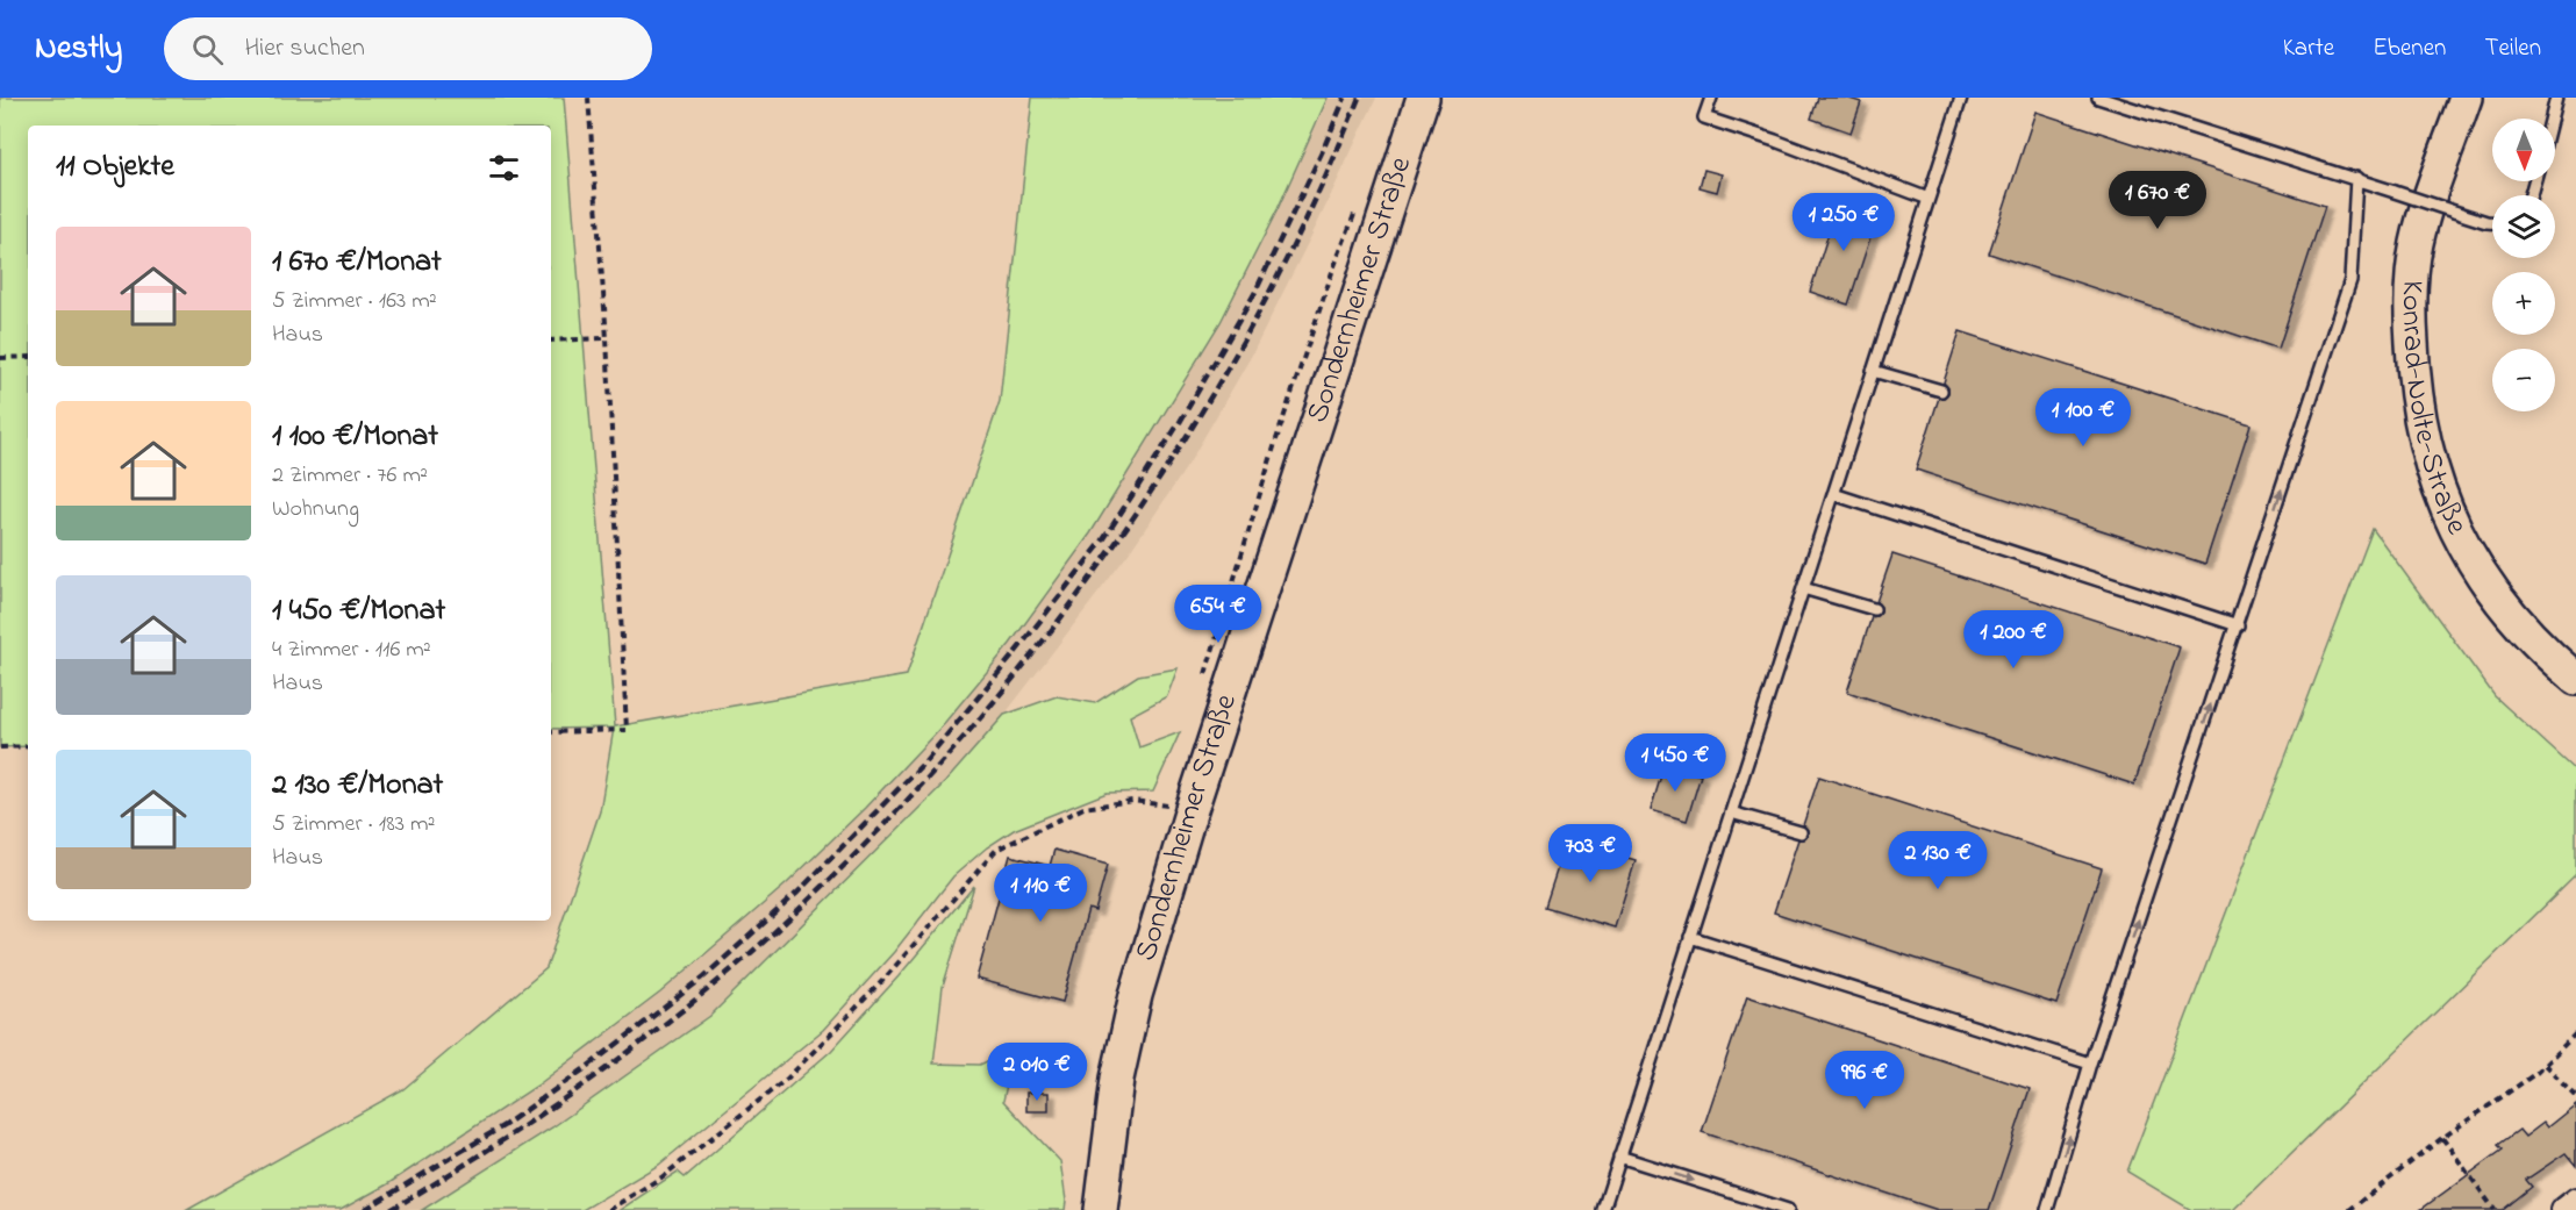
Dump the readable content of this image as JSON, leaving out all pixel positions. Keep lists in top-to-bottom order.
{
  "streets": {
    "main road": ["Sondernheimer Straße", "Konrad-Nolte-Straße"]
  },
  "north": "bottom",
  "page": {
    "header": "Nestly",
    "search": "Hier suchen",
    "nav": ["Karte", "Ebenen", "Teilen"],
    "map_buttons": ["+", "−"],
    "heading": "11 Objekte",
    "price": [
      "1 670 €",
      "1 250 €",
      "1 100 €",
      "654 €",
      "1 200 €",
      "1 450 €",
      "703 €",
      "2 130 €",
      "1 110 €",
      "2 010 €",
      "996 €"
    ],
    "list": [
      {
        "name": "1 670 €/Monat",
        "note": "5 Zimmer · 163 m² · Haus"
      },
      {
        "name": "1 100 €/Monat",
        "note": "2 Zimmer · 76 m² · Wohnung"
      },
      {
        "name": "1 450 €/Monat",
        "note": "4 Zimmer · 116 m² · Haus"
      },
      {
        "name": "2 130 €/Monat",
        "note": "5 Zimmer · 183 m² · Haus"
      }
    ]
  }
}
